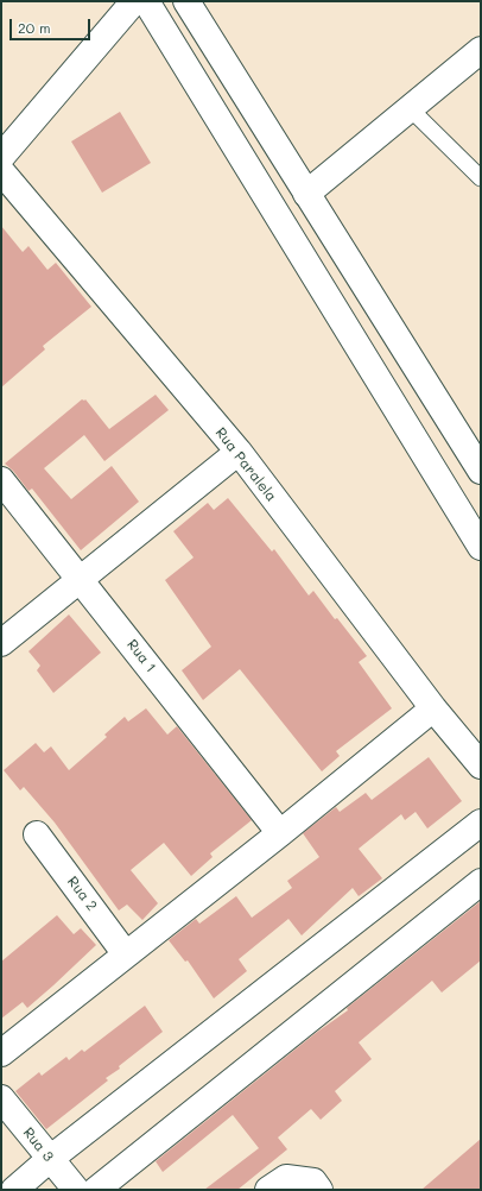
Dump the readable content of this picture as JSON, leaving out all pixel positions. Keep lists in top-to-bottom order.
{
  "streets": {
    "street": [
      "Rua Paralela",
      "Rua 1",
      "Rua 2",
      "Rua 3"
    ]
  },
  "scale_bar": "20 m"
}
